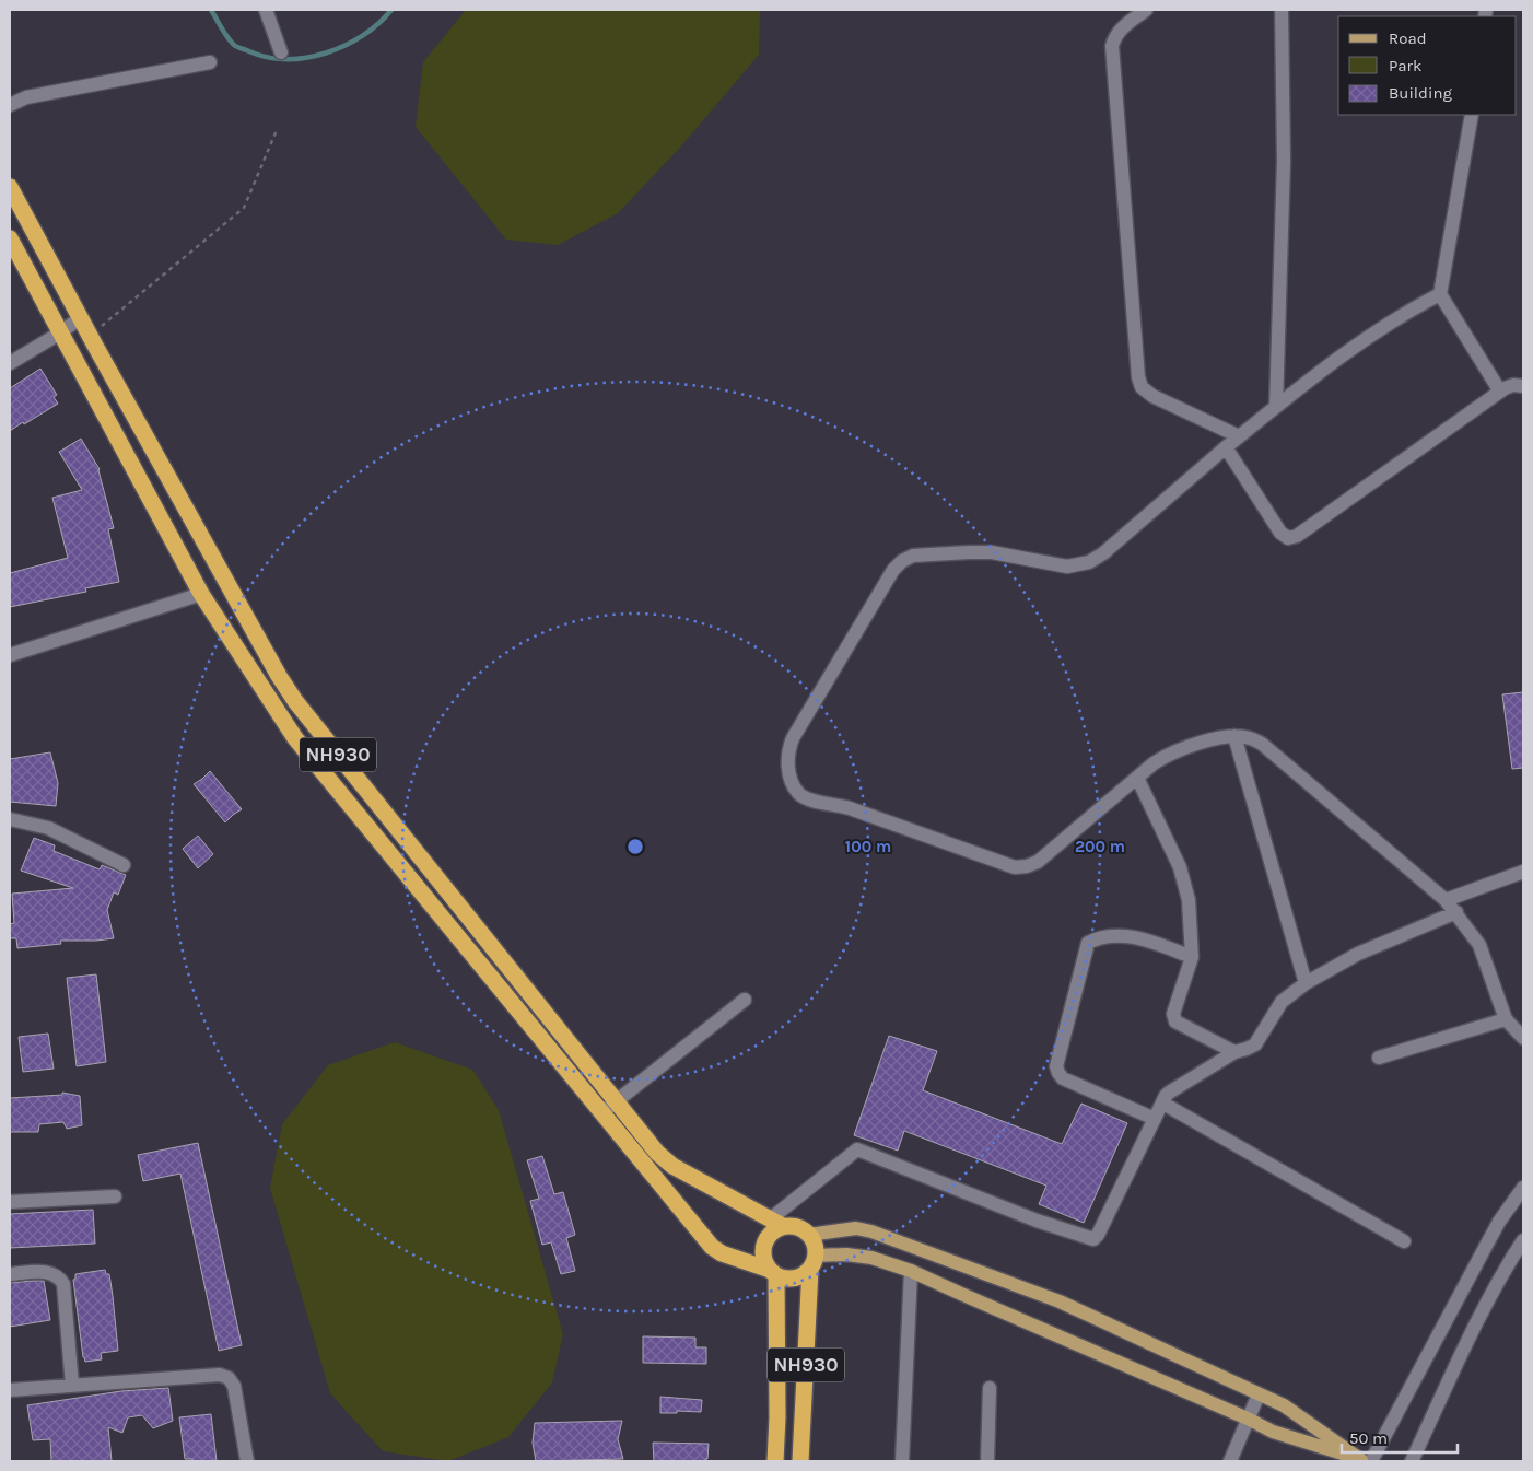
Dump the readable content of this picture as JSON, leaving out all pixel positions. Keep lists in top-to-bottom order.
{
  "streets": {
    "highway": ["NH930"]
  },
  "legend": ["Road", "Park", "Building"],
  "scale_bar": "50 m",
  "rings": ["100 m", "200 m"]
}
